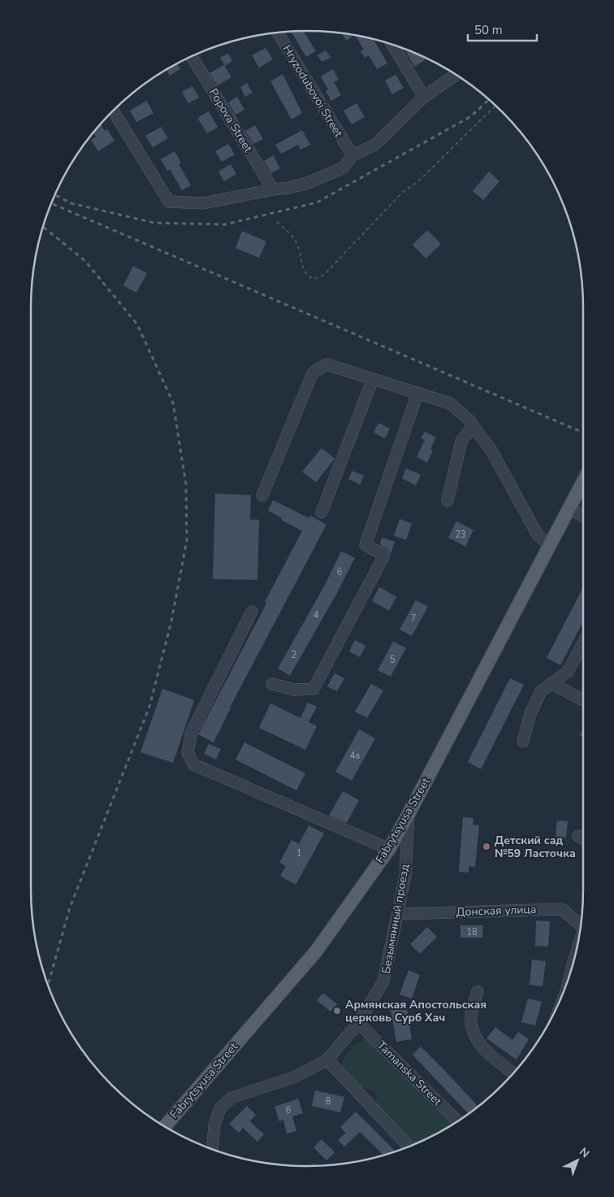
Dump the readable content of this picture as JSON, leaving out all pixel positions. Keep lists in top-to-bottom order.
{
  "streets": {
    "main road": ["Fabrytsyusa Street"],
    "street": [
      "Hryzodubovoi Street",
      "Popova Street",
      "Донская улица",
      "Безымянный проезд",
      "Tamanska Street"
    ]
  },
  "crossings": [
    ["Fabrytsyusa Street", "Безымянный проезд"],
    ["Донская улица", "Безымянный проезд"],
    ["Безымянный проезд", "Tamanska Street"]
  ],
  "places": ["Детский сад №59 Ласточка", "Армянская Апостольская церковь Сурб Хач"],
  "house_numbers": [
    "23",
    "6",
    "4",
    "7",
    "2",
    "5",
    "4а",
    "1",
    "18",
    "8",
    "6"
  ],
  "scale_bar": "50 m",
  "north": "top right"
}
